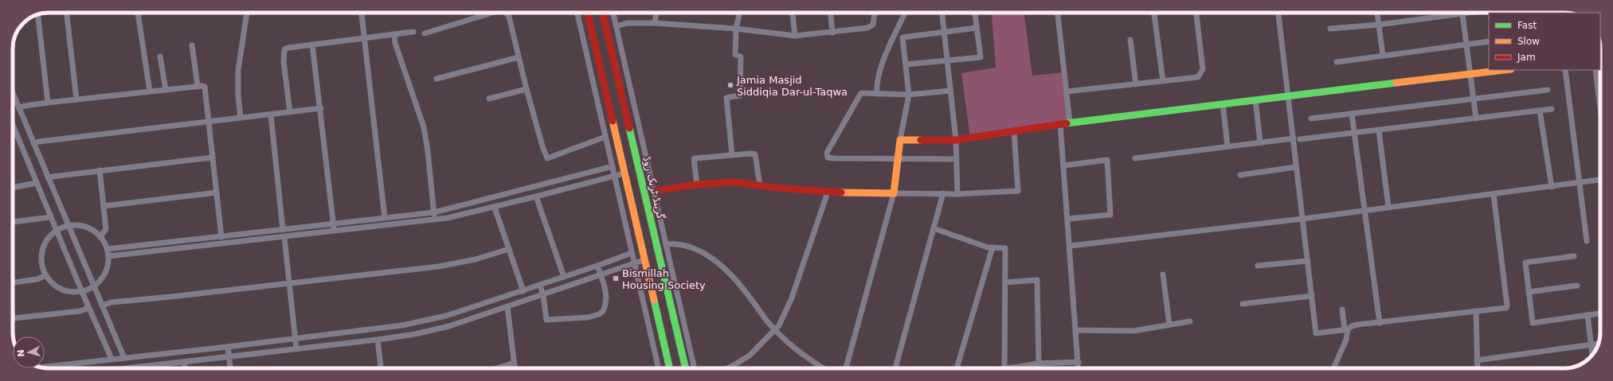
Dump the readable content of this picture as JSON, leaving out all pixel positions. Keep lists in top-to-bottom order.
{
  "streets": {
    "main road": ["گرینڈ ٹرنک روڈ"]
  },
  "places": {
    "other": ["Jamia Masjid Siddiqia Dar-ul-Taqwa"],
    "transit": ["Bismillah Housing Society"]
  },
  "legend": ["Fast", "Slow", "Jam"],
  "north": "left"
}
